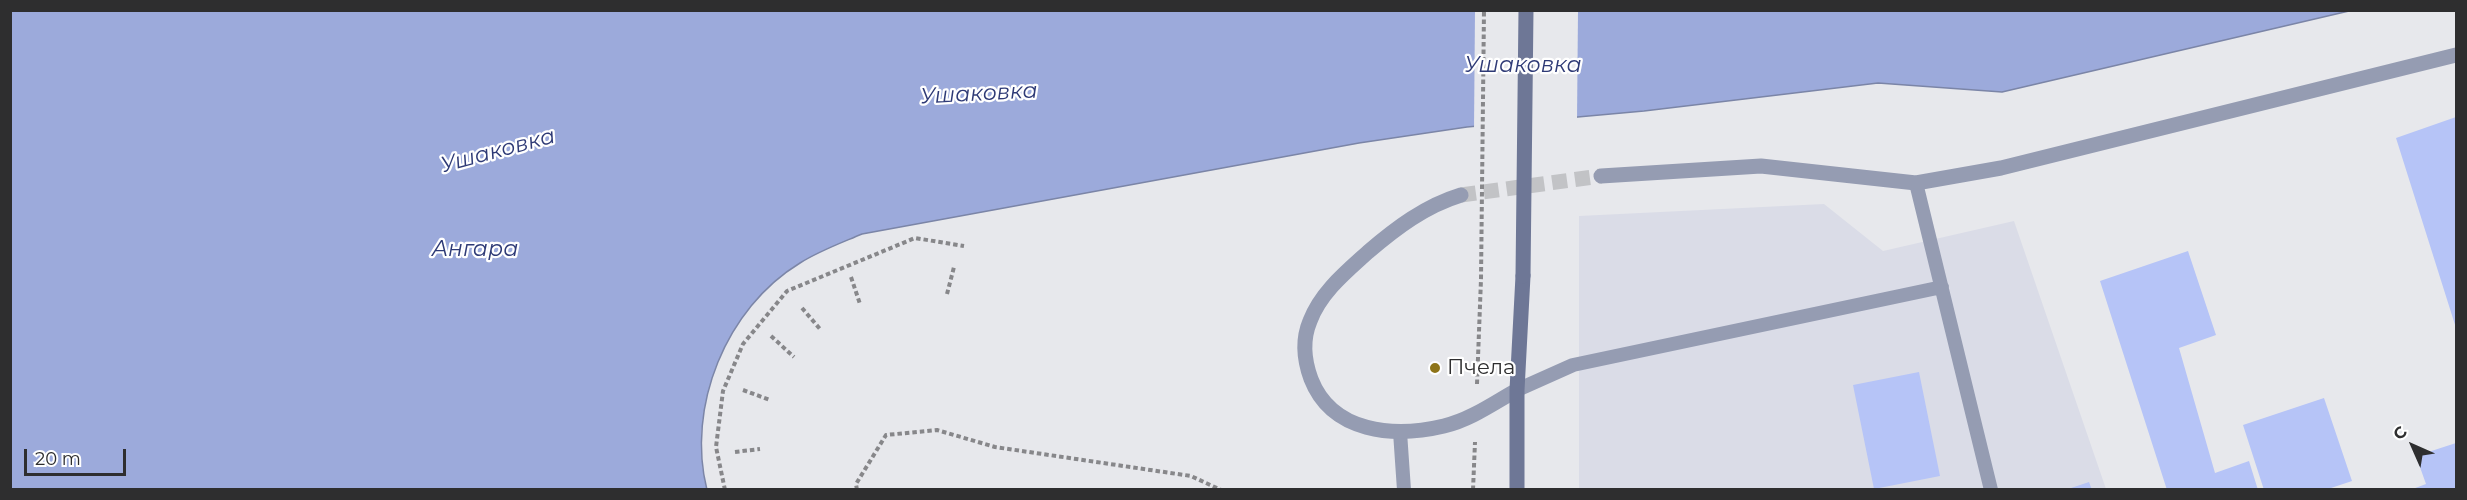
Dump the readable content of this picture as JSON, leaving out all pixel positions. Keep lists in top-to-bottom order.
{
  "water": ["Ушаковка", "Ангара"],
  "places": ["Пчела"],
  "scale_bar": "20 m",
  "north": "top left"
}
